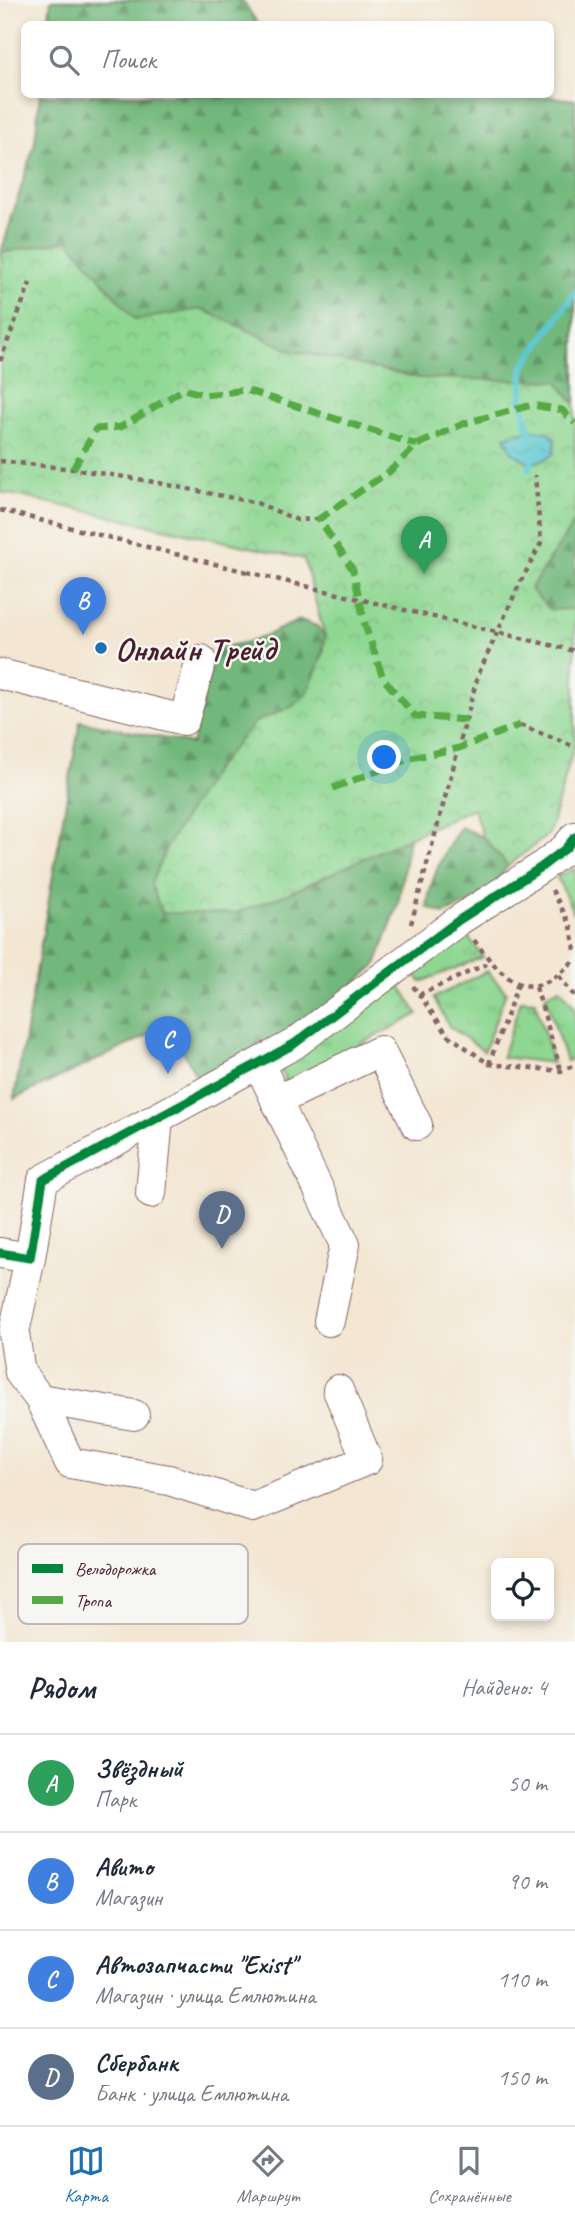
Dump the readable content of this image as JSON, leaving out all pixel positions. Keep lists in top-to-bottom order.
{
  "places": ["Онлайн Трейд"],
  "legend": ["Велодорожка", "Тропа"],
  "page": {
    "search": "Поиск",
    "pins": [
      "A",
      "B",
      "C",
      "D"
    ],
    "heading": ["Рядом", "Найдено: 4"],
    "list": [
      {
        "mark": "A",
        "name": "Звёздный",
        "note": "Парк",
        "value": "50 m"
      },
      {
        "mark": "B",
        "name": "Авито",
        "note": "Магазин",
        "value": "90 m"
      },
      {
        "mark": "C",
        "name": "Автозапчасти \"Exist\"",
        "note": "Магазин · улица Емлютина",
        "value": "110 m"
      },
      {
        "mark": "D",
        "name": "Сбербанк",
        "note": "Банк · улица Емлютина",
        "value": "150 m"
      }
    ],
    "nav": ["Карта", "Маршрут", "Сохранённые"]
  }
}
